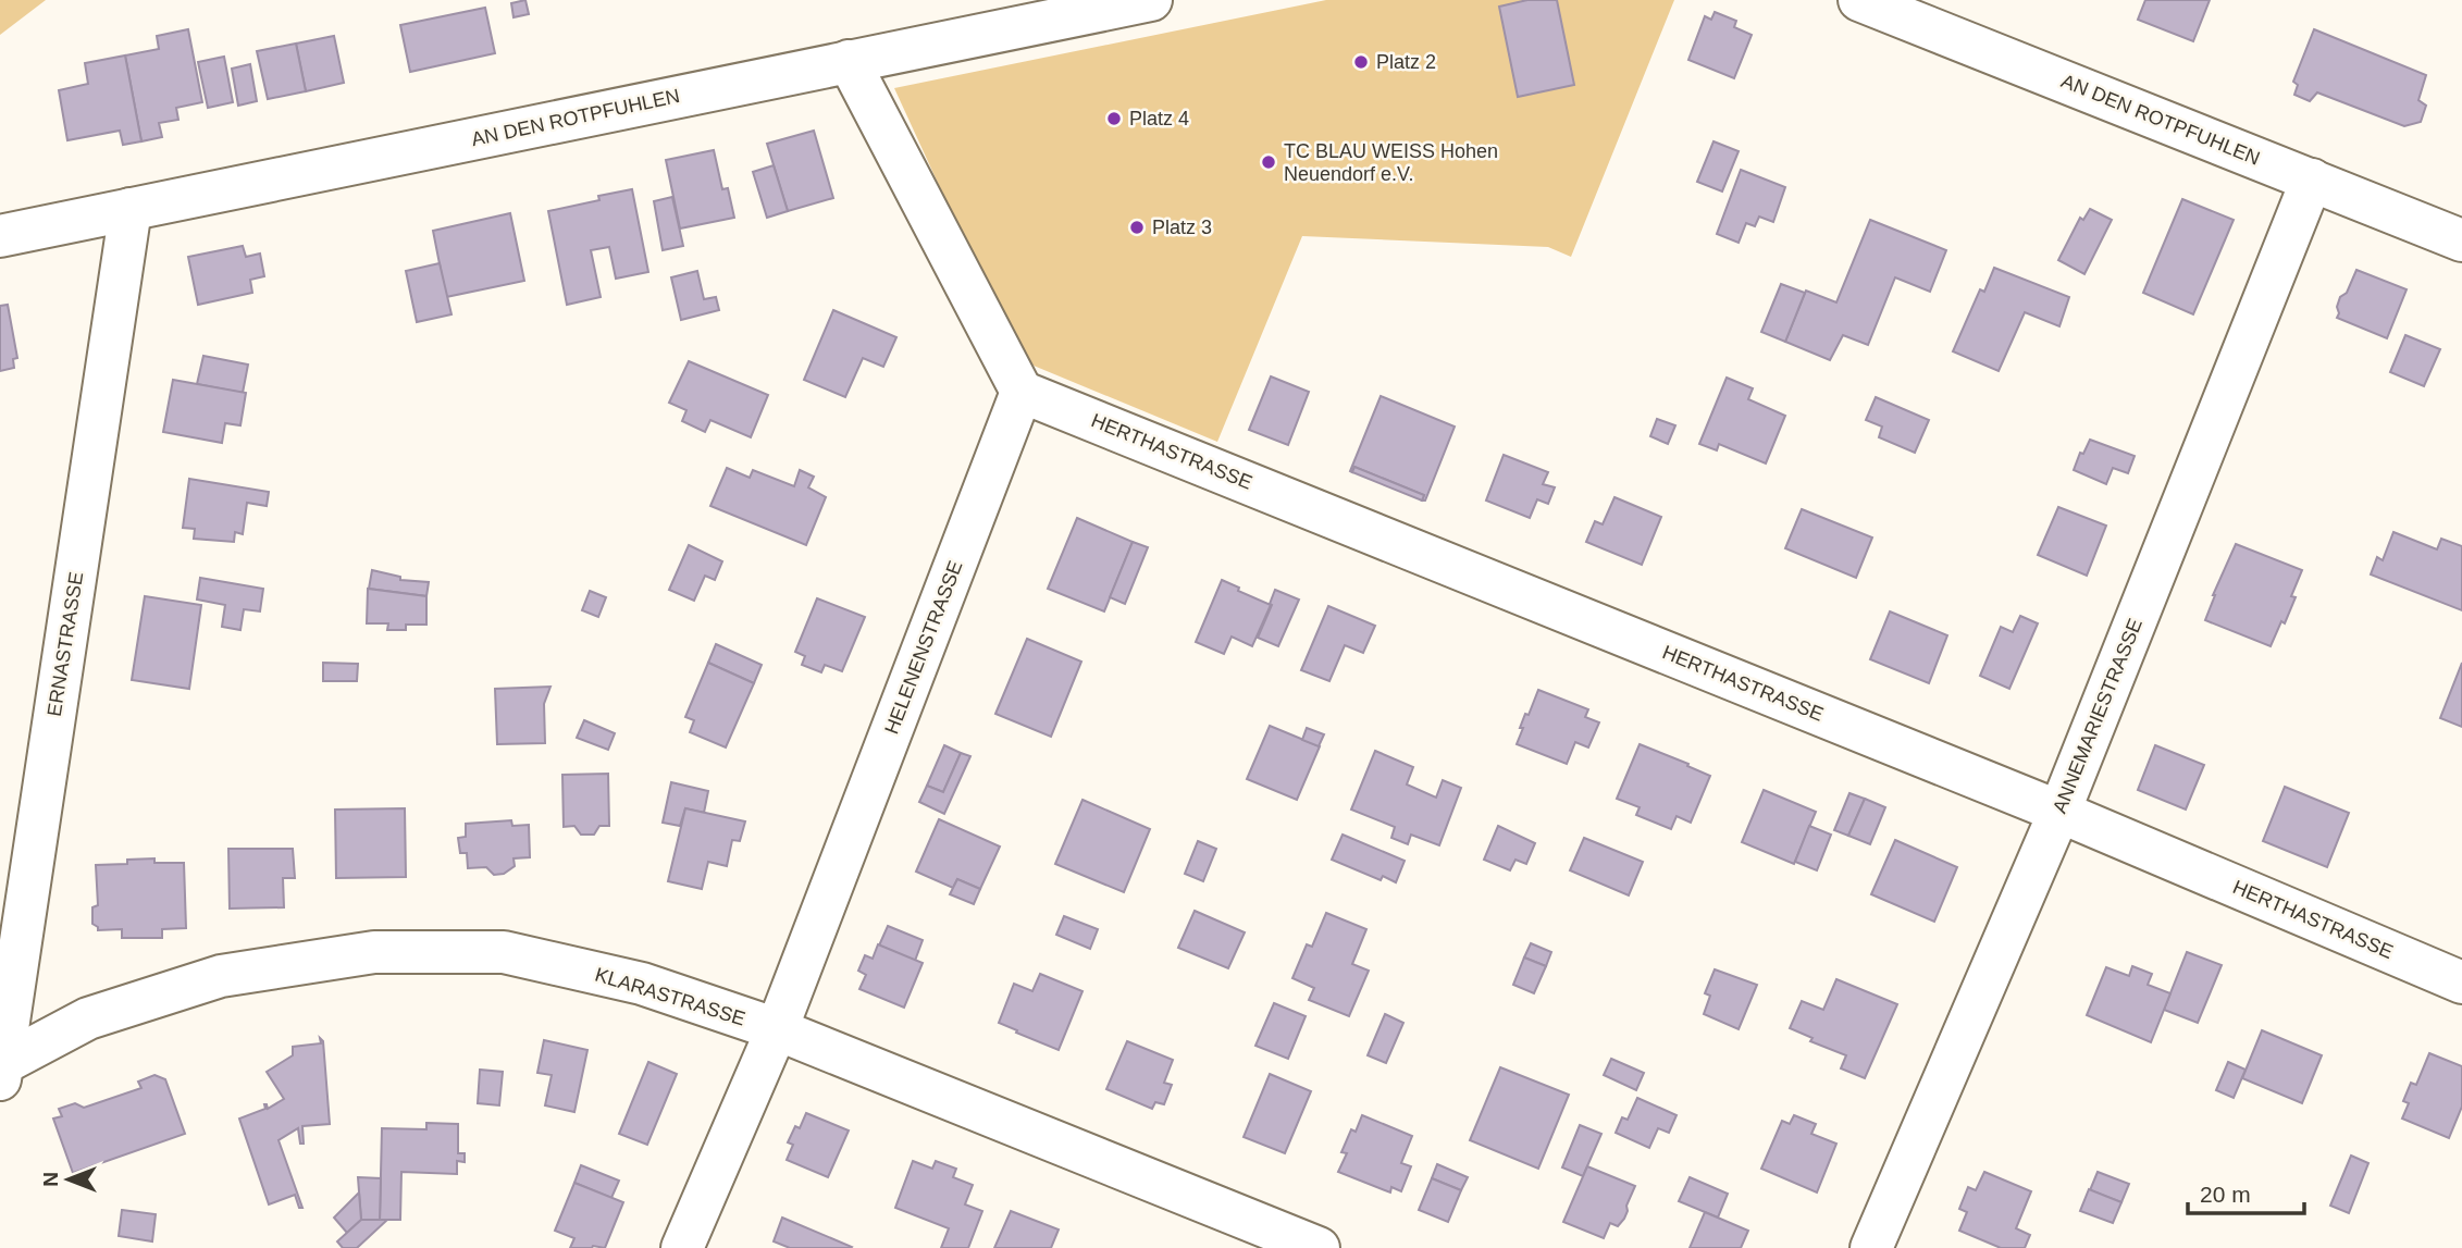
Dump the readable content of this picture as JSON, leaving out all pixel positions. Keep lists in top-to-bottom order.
{
  "streets": {
    "street": [
      "AN DEN ROTPFUHLEN",
      "HERTHASTRASSE",
      "ERNASTRASSE",
      "HELENENSTRASSE",
      "ANNEMARIESTRASSE",
      "KLARASTRASSE"
    ]
  },
  "crossings": [
    ["AN DEN ROTPFUHLEN", "ERNASTRASSE"],
    ["AN DEN ROTPFUHLEN", "ANNEMARIESTRASSE"],
    ["HERTHASTRASSE", "HELENENSTRASSE"],
    ["HERTHASTRASSE", "ANNEMARIESTRASSE"],
    ["ERNASTRASSE", "KLARASTRASSE"],
    ["HELENENSTRASSE", "KLARASTRASSE"]
  ],
  "places": [
    "Platz 2",
    "Platz 4",
    "TC BLAU WEISS Hohen Neuendorf e.V.",
    "Platz 3"
  ],
  "scale_bar": "20 m",
  "north": "left"
}
